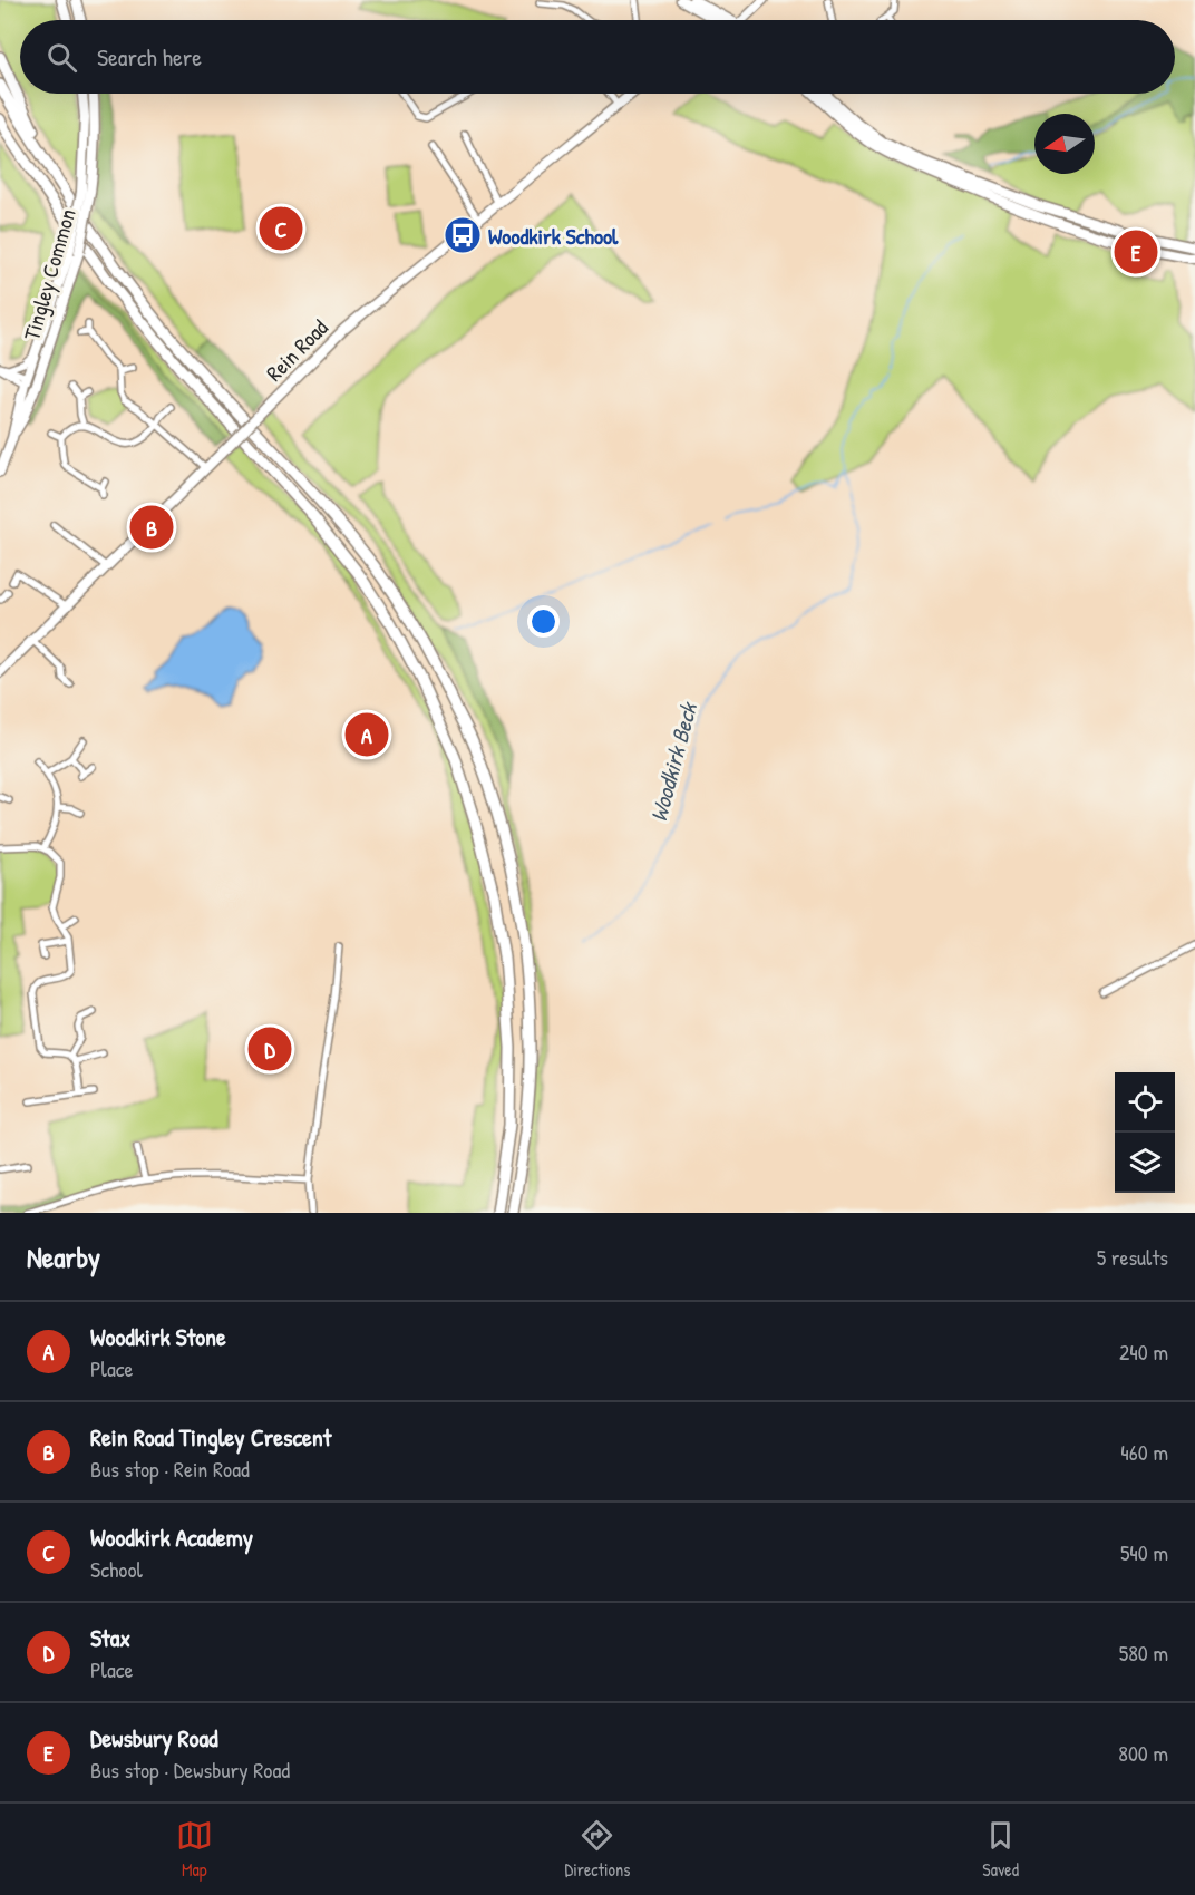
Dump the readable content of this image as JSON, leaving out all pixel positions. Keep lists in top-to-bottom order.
{
  "streets": {
    "main road": ["Tingley Common", "Rein Road"]
  },
  "water": ["Woodkirk Beck"],
  "places": {
    "bus stop": ["Woodkirk School"]
  },
  "north": "left",
  "page": {
    "search": "Search here",
    "pins": [
      "C",
      "E",
      "B",
      "A",
      "D"
    ],
    "heading": ["Nearby", "5 results"],
    "list": [
      {
        "mark": "A",
        "name": "Woodkirk Stone",
        "note": "Place",
        "value": "240 m"
      },
      {
        "mark": "B",
        "name": "Rein Road Tingley Crescent",
        "note": "Bus stop · Rein Road",
        "value": "460 m"
      },
      {
        "mark": "C",
        "name": "Woodkirk Academy",
        "note": "School",
        "value": "540 m"
      },
      {
        "mark": "D",
        "name": "Stax",
        "note": "Place",
        "value": "580 m"
      },
      {
        "mark": "E",
        "name": "Dewsbury Road",
        "note": "Bus stop · Dewsbury Road",
        "value": "800 m"
      }
    ],
    "nav": ["Map", "Directions", "Saved"]
  }
}
